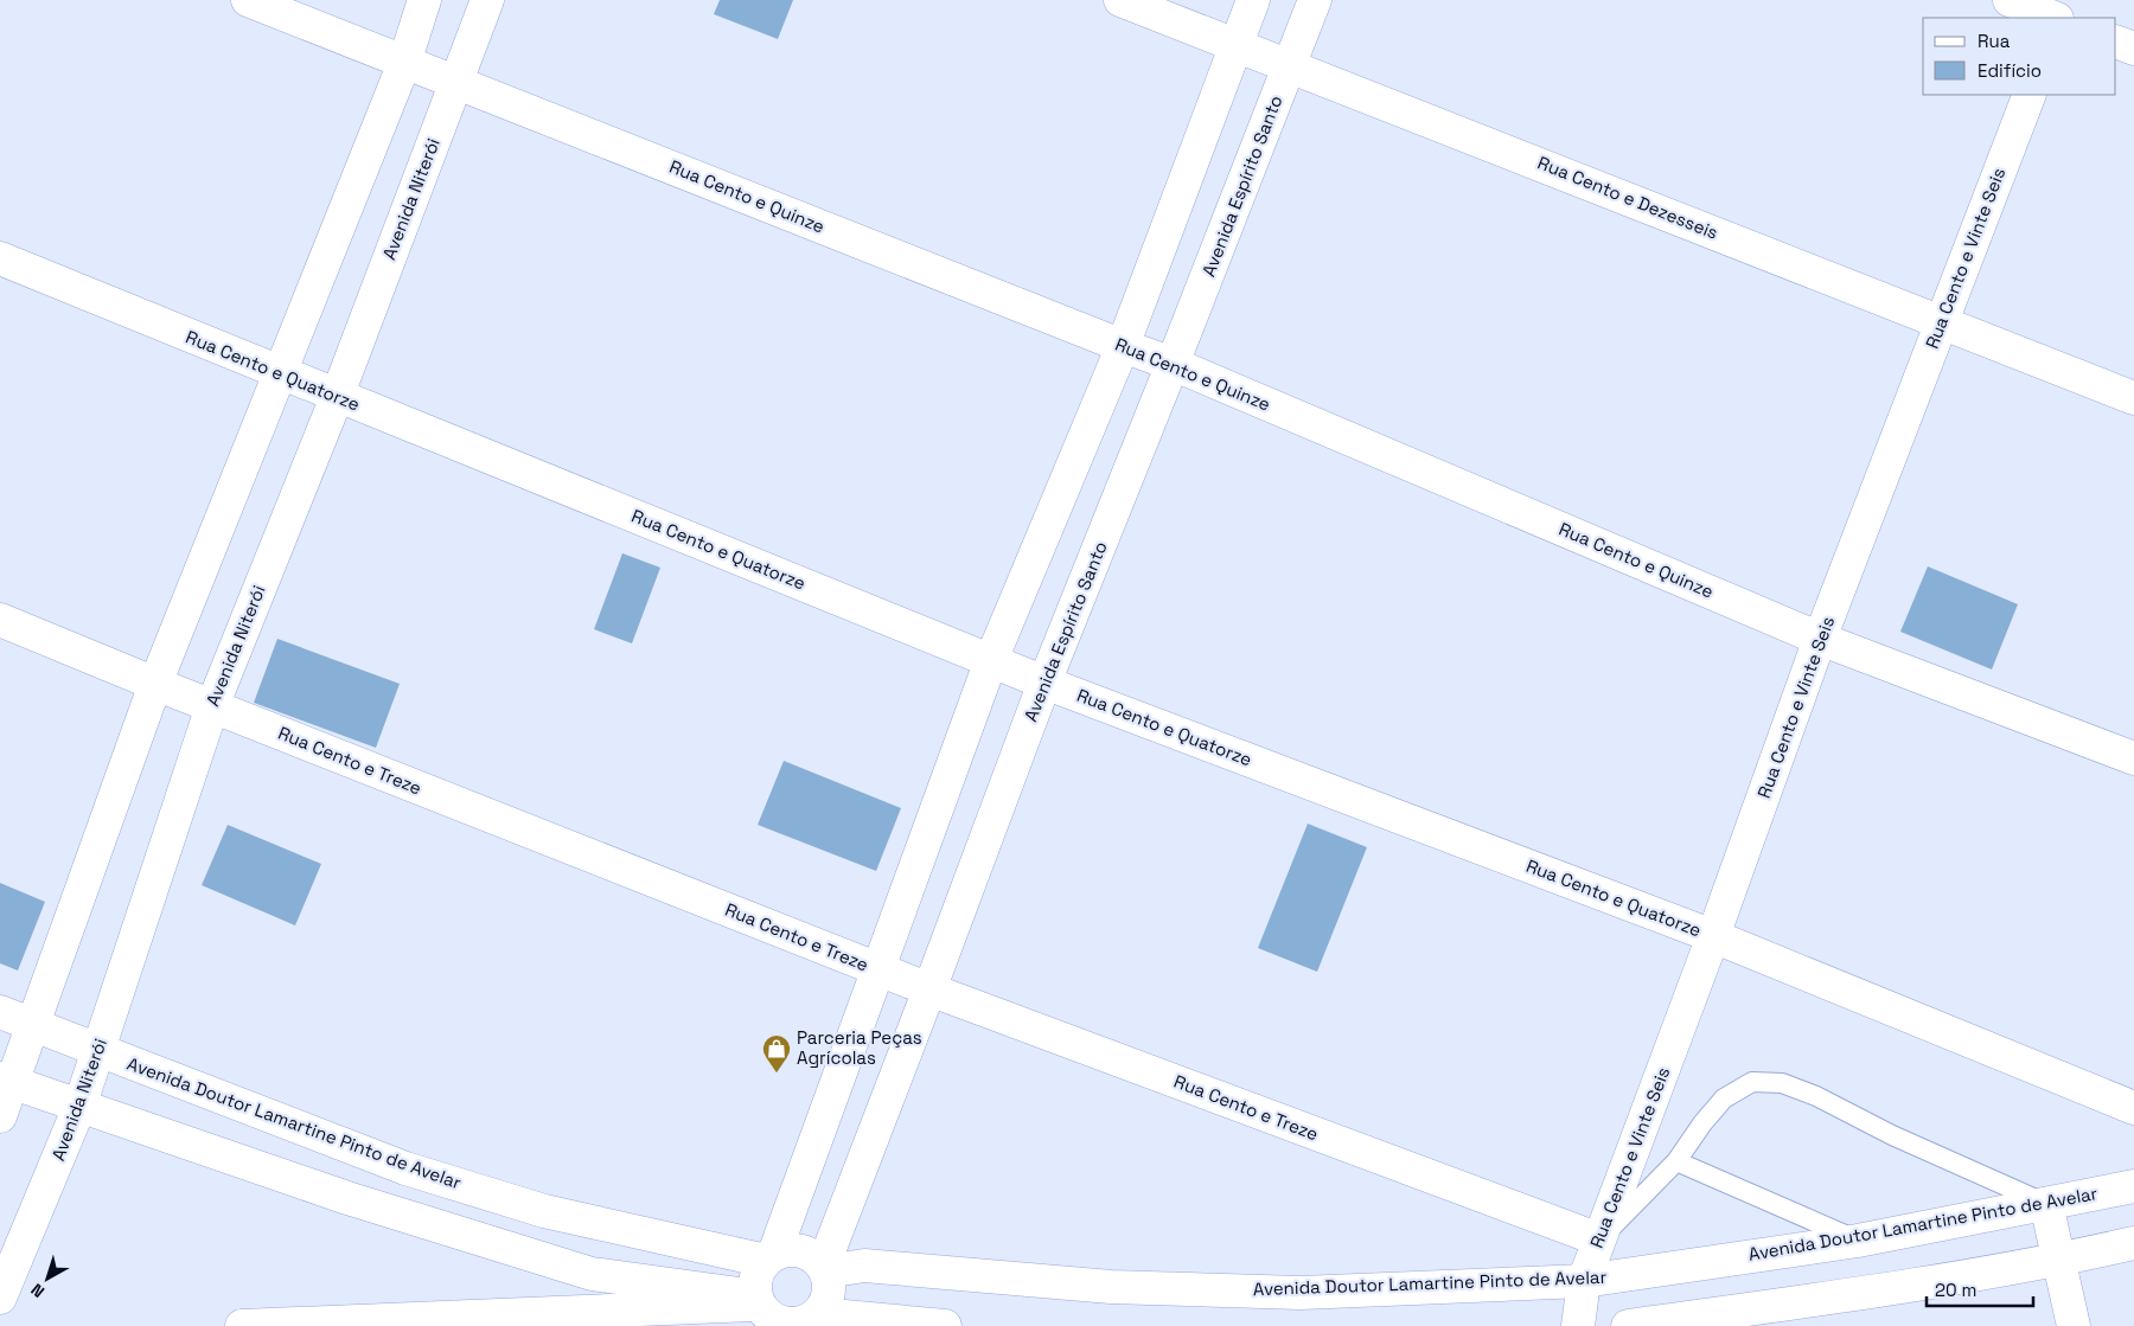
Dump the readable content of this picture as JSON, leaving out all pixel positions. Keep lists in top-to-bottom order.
{
  "streets": {
    "street": [
      "Avenida Espírito Santo",
      "Rua Cento e Quinze",
      "Rua Cento e Dezesseis",
      "Avenida Niterói",
      "Rua Cento e Vinte Seis",
      "Rua Cento e Quatorze",
      "Rua Cento e Treze",
      "Avenida Doutor Lamartine Pinto de Avelar"
    ]
  },
  "crossings": [
    ["Avenida Espírito Santo", "Rua Cento e Quinze"],
    ["Avenida Espírito Santo", "Rua Cento e Dezesseis"],
    ["Avenida Espírito Santo", "Rua Cento e Quatorze"],
    ["Avenida Espírito Santo", "Rua Cento e Treze"],
    ["Avenida Espírito Santo", "Avenida Doutor Lamartine Pinto de Avelar"],
    ["Rua Cento e Quinze", "Avenida Niterói"],
    ["Rua Cento e Quinze", "Rua Cento e Vinte Seis"],
    ["Rua Cento e Dezesseis", "Rua Cento e Vinte Seis"],
    ["Avenida Niterói", "Rua Cento e Quatorze"],
    ["Avenida Niterói", "Rua Cento e Treze"],
    ["Avenida Niterói", "Avenida Doutor Lamartine Pinto de Avelar"],
    ["Rua Cento e Vinte Seis", "Rua Cento e Quatorze"],
    ["Rua Cento e Vinte Seis", "Rua Cento e Treze"],
    ["Rua Cento e Vinte Seis", "Avenida Doutor Lamartine Pinto de Avelar"]
  ],
  "places": {
    "shop": ["Parceria Peças Agrícolas"]
  },
  "legend": ["Rua", "Edifício"],
  "scale_bar": "20 m",
  "north": "bottom left"
}
